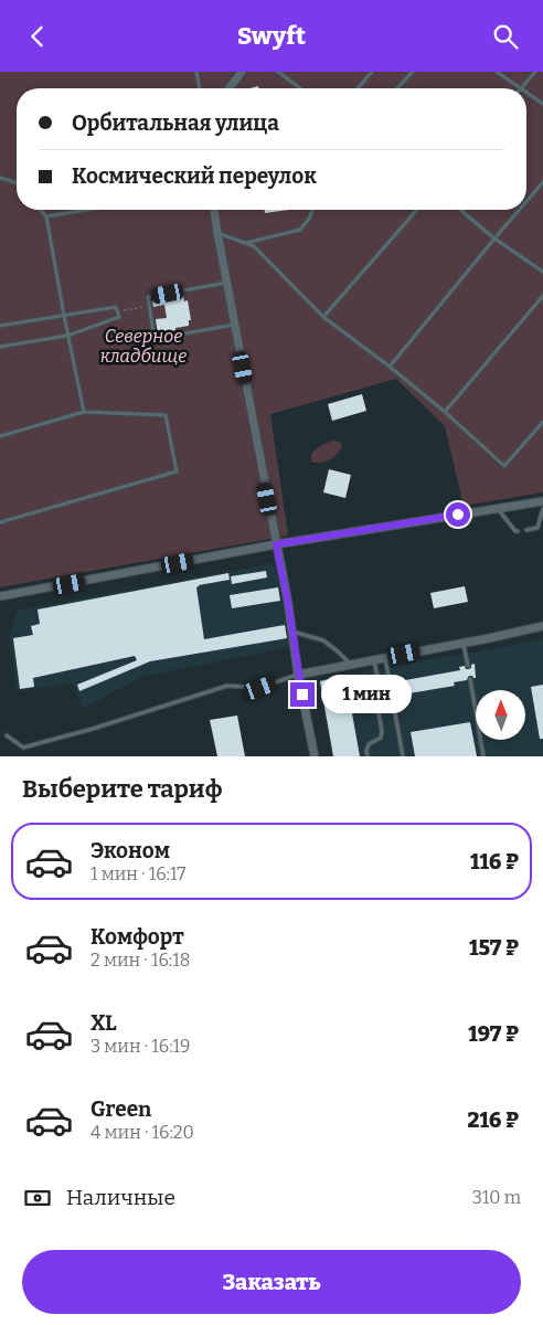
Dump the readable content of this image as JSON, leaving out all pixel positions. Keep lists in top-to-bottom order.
{
  "parks": ["Северное кладбище"],
  "north": "top",
  "page": {
    "header": "Swyft",
    "banner": ["Орбитальная улица", "Космический переулок"],
    "bubble": "1 мин",
    "heading": "Выберите тариф",
    "list": [
      {
        "name": "Эконом",
        "note": "1 мин · 16:17",
        "value": "116 ₽"
      },
      {
        "name": "Комфорт",
        "note": "2 мин · 16:18",
        "value": "157 ₽"
      },
      {
        "name": "XL",
        "note": "3 мин · 16:19",
        "value": "197 ₽"
      },
      {
        "name": "Green",
        "note": "4 мин · 16:20",
        "value": "216 ₽"
      }
    ],
    "pay": ["Наличные", "310 m"],
    "buttons": "Заказать"
  }
}
